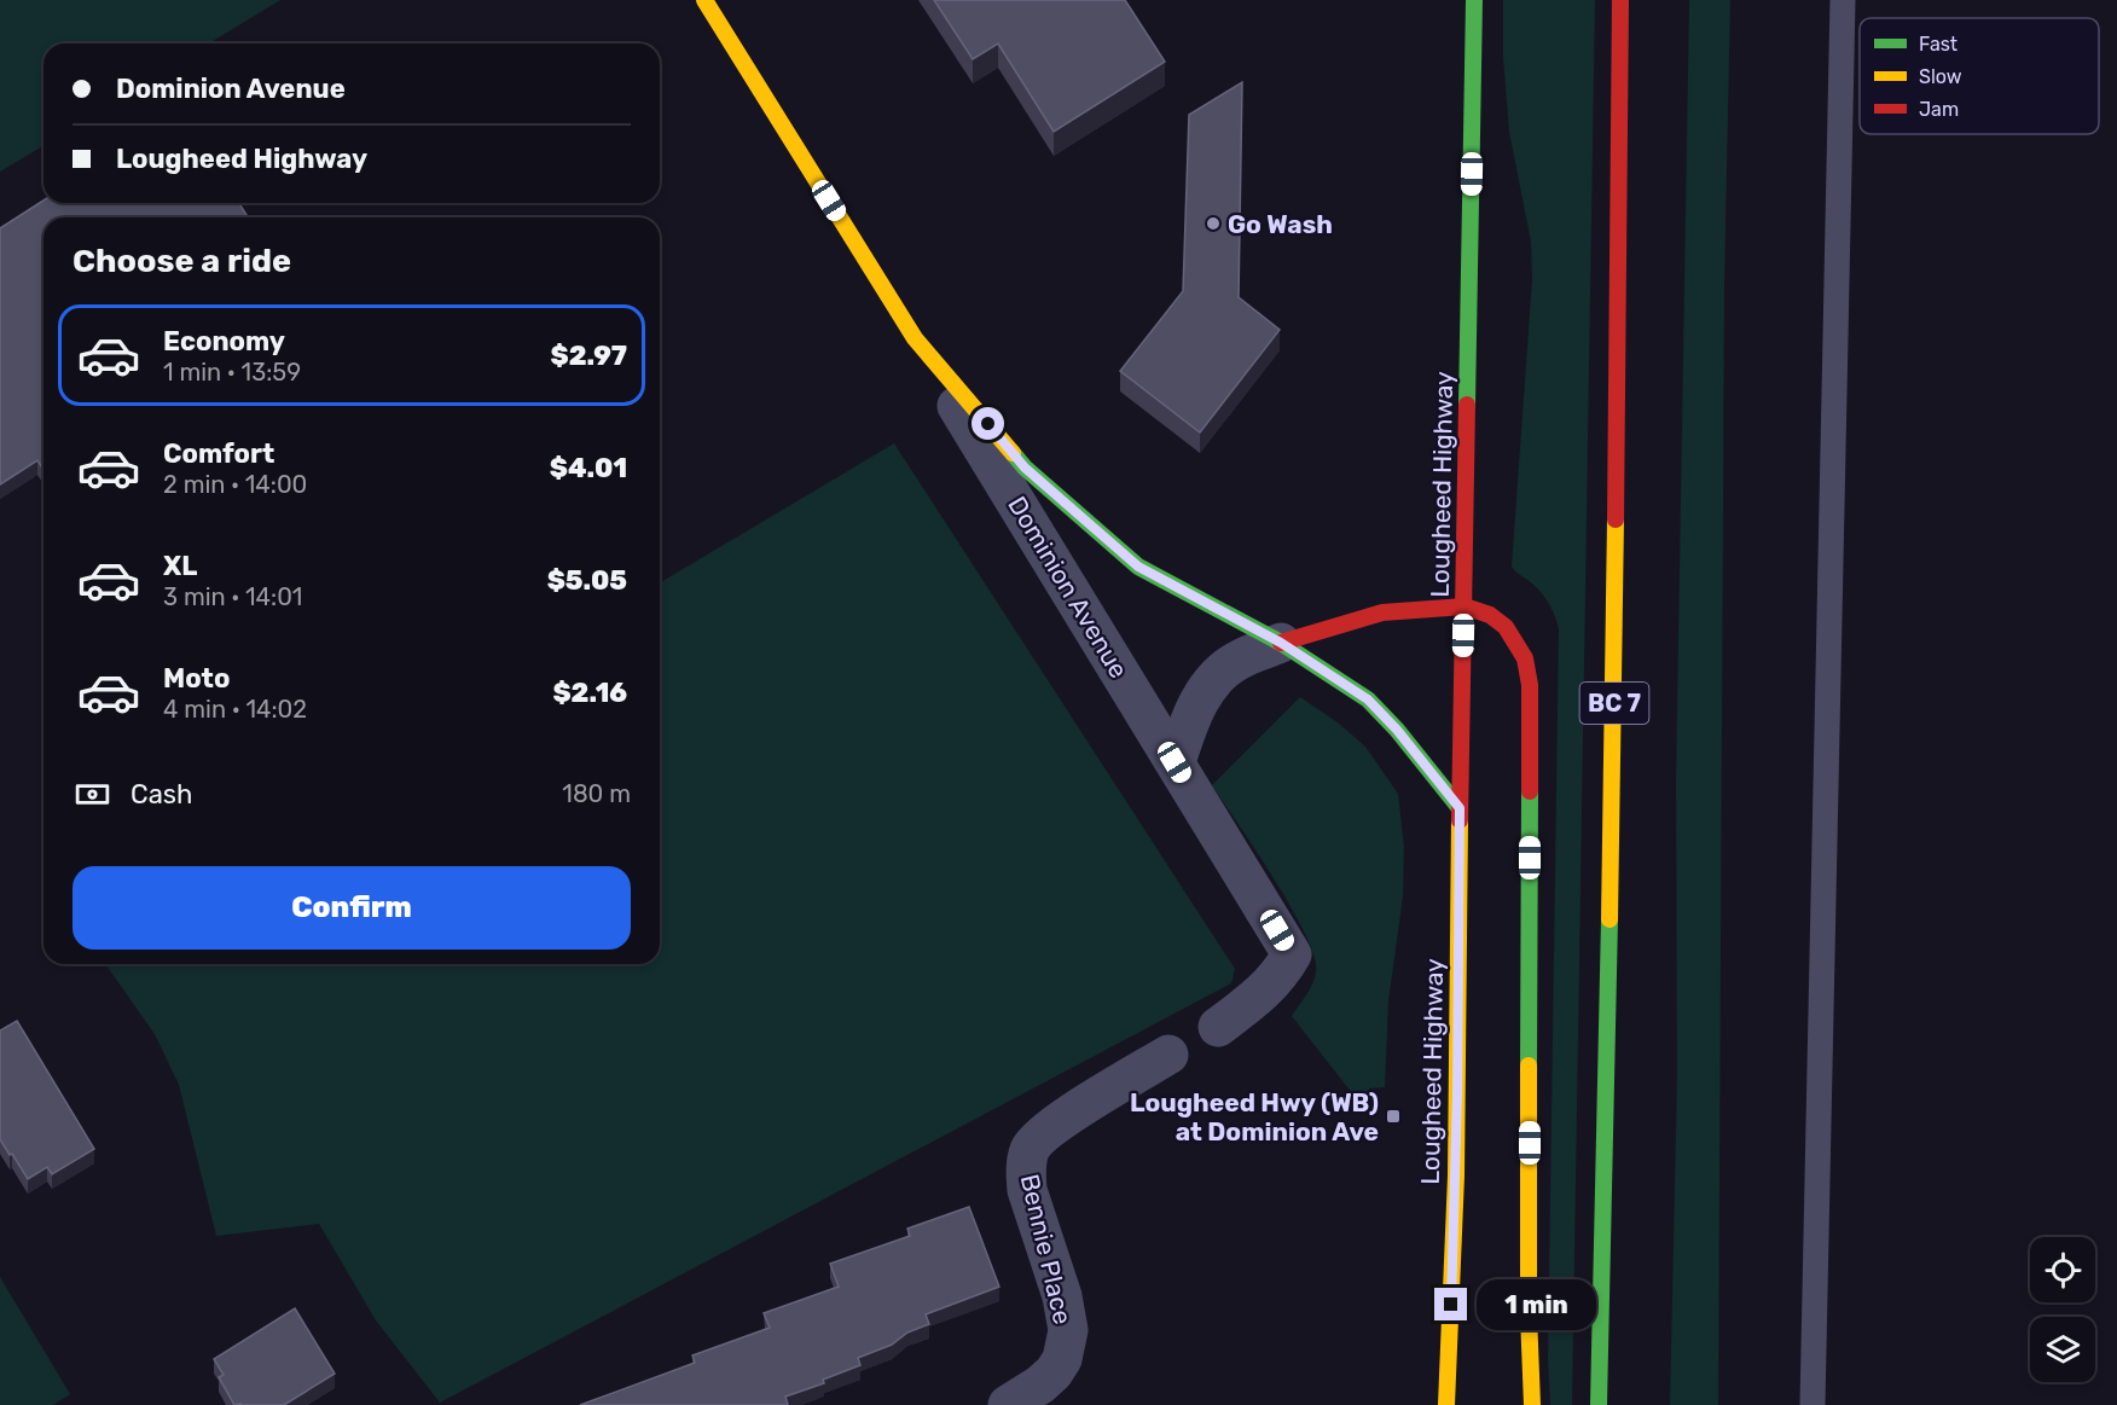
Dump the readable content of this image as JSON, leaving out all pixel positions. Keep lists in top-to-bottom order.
{
  "streets": {
    "main road": ["Lougheed Highway", "Dominion Avenue", "BC 7"],
    "street": ["Bennie Place"]
  },
  "crossings": [
    ["Lougheed Highway", "Dominion Avenue"]
  ],
  "places": {
    "other": ["Go Wash"],
    "transit": ["Lougheed Hwy (WB) at Dominion Ave"]
  },
  "legend": ["Fast", "Slow", "Jam"],
  "page": {
    "banner": ["Dominion Avenue", "Lougheed Highway"],
    "heading": "Choose a ride",
    "list": [
      {
        "name": "Economy",
        "note": "1 min · 13:59",
        "value": "$2.97"
      },
      {
        "name": "Comfort",
        "note": "2 min · 14:00",
        "value": "$4.01"
      },
      {
        "name": "XL",
        "note": "3 min · 14:01",
        "value": "$5.05"
      },
      {
        "name": "Moto",
        "note": "4 min · 14:02",
        "value": "$2.16"
      }
    ],
    "pay": ["Cash", "180 m"],
    "buttons": "Confirm",
    "bubble": "1 min"
  }
}
